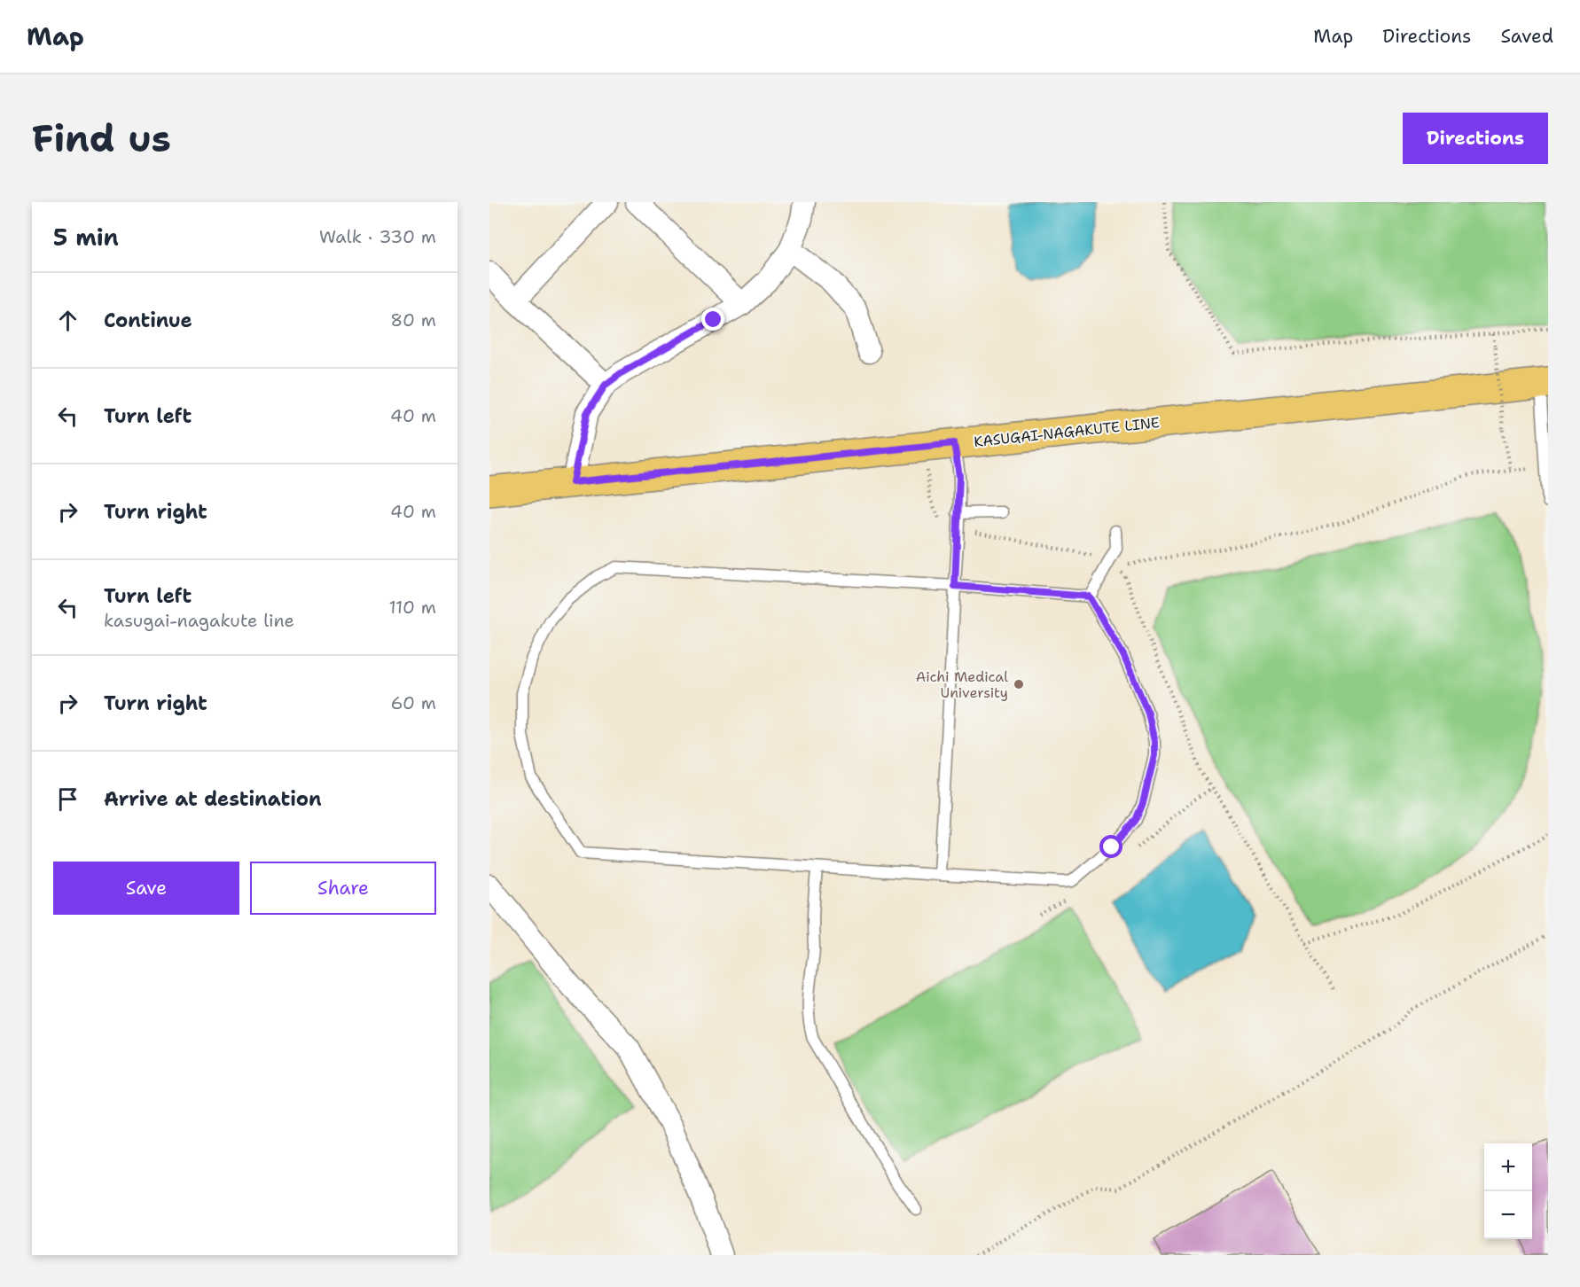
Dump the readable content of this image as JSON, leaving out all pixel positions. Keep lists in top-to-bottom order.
{
  "streets": {
    "main road": ["KASUGAI-NAGAKUTE LINE"]
  },
  "places": ["Aichi Medical University"],
  "page": {
    "header": "Map",
    "nav": ["Map", "Directions", "Saved"],
    "buttons": [
      "Directions",
      ["Save", "Share"]
    ],
    "title": "Find us",
    "heading": ["5 min", "Walk · 330 m"],
    "list": [
      ["Continue", "80 m"],
      ["Turn left", "40 m"],
      ["Turn right", "40 m"],
      ["Turn left", "kasugai-nagakute line", "110 m"],
      ["Turn right", "60 m"],
      "Arrive at destination"
    ],
    "map_buttons": ["+", "−"]
  }
}
